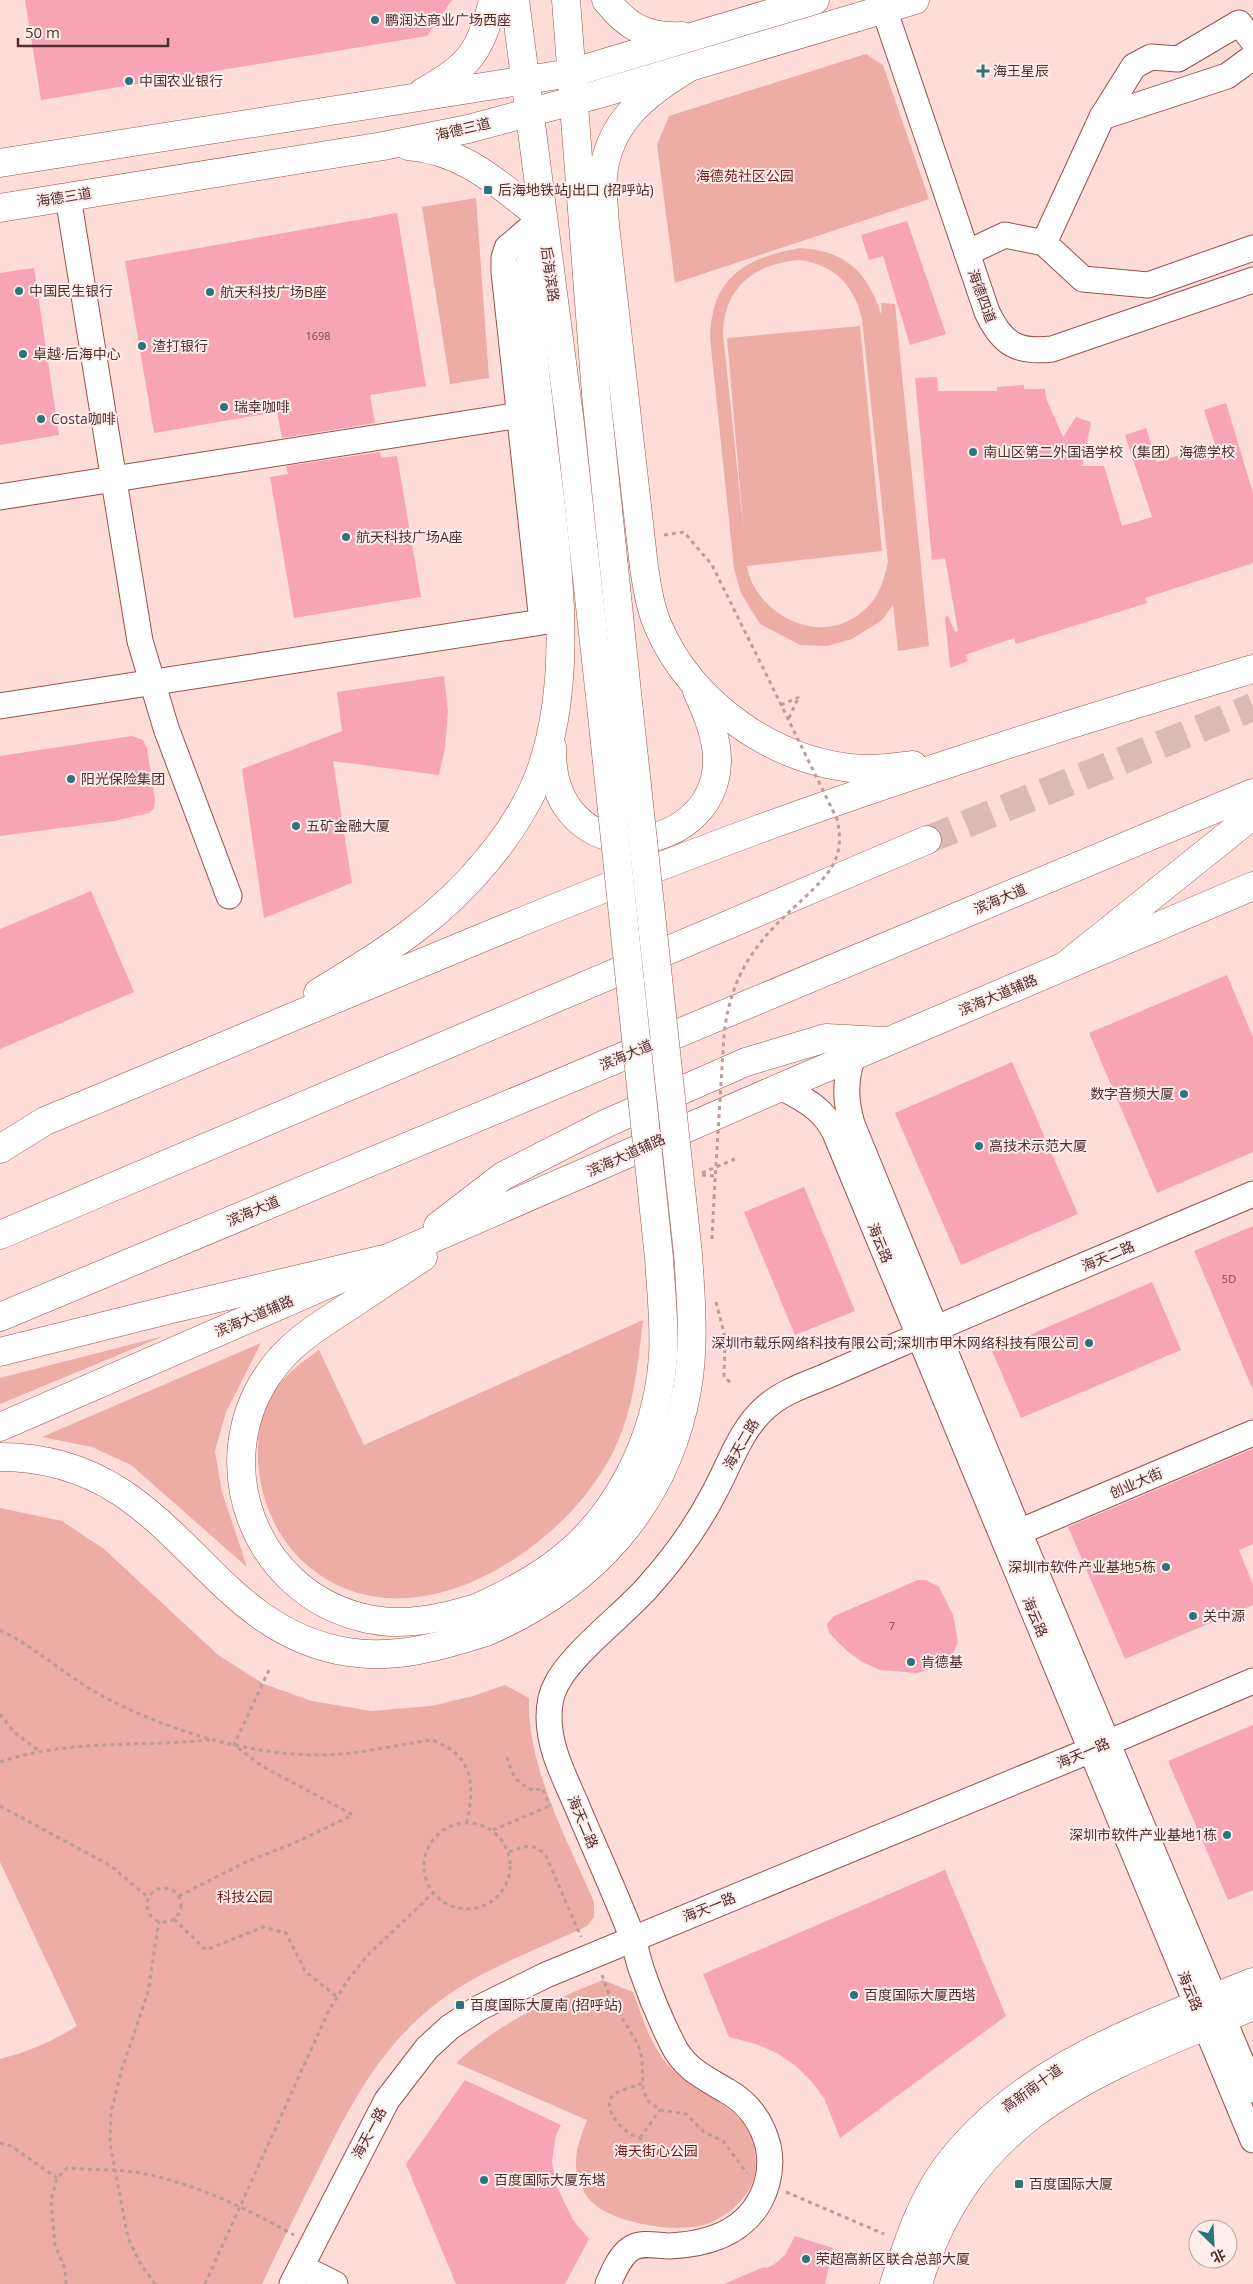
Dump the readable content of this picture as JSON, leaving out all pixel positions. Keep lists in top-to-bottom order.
{
  "streets": {
    "main road": [
      "海德三道",
      "后海滨路",
      "滨海大道",
      "滨海大道辅路",
      "高新南十道"
    ],
    "street": [
      "海德四道",
      "海云路",
      "海天二路",
      "创业大街",
      "海天一路"
    ]
  },
  "crossings": [
    ["海德三道", "后海滨路"],
    ["海德三道", "海德四道"],
    ["滨海大道辅路", "海云路"],
    ["海云路", "海天二路"],
    ["海云路", "创业大街"],
    ["海云路", "海天一路"],
    ["海云路", "高新南十道"],
    ["海天二路", "海天一路"]
  ],
  "parks": ["海德苑社区公园", "科技公园", "海天街心公园"],
  "places": {
    "other": [
      "鹏润达商业广场西座",
      "中国农业银行",
      "中国民生银行",
      "航天科技广场B座",
      "渣打银行",
      "卓越·后海中心",
      "瑞幸咖啡",
      "Costa咖啡",
      "南山区第二外国语学校（集团）海德学校",
      "航天科技广场A座",
      "阳光保险集团",
      "五矿金融大厦",
      "数字音频大厦",
      "高技术示范大厦",
      "深圳市载乐网络科技有限公司;深圳市甲木网络科技有限公司",
      "深圳市软件产业基地5栋",
      "关中源",
      "肯德基",
      "深圳市软件产业基地1栋",
      "百度国际大厦西塔",
      "百度国际大厦东塔",
      "荣超高新区联合总部大厦"
    ],
    "health": ["海王星辰"],
    "transit": ["后海地铁站J出口 (招呼站)", "百度国际大厦南 (招呼站)", "百度国际大厦"]
  },
  "house_numbers": ["1698", "5D", "7"],
  "scale_bar": "50 m",
  "north": "bottom right"
}
